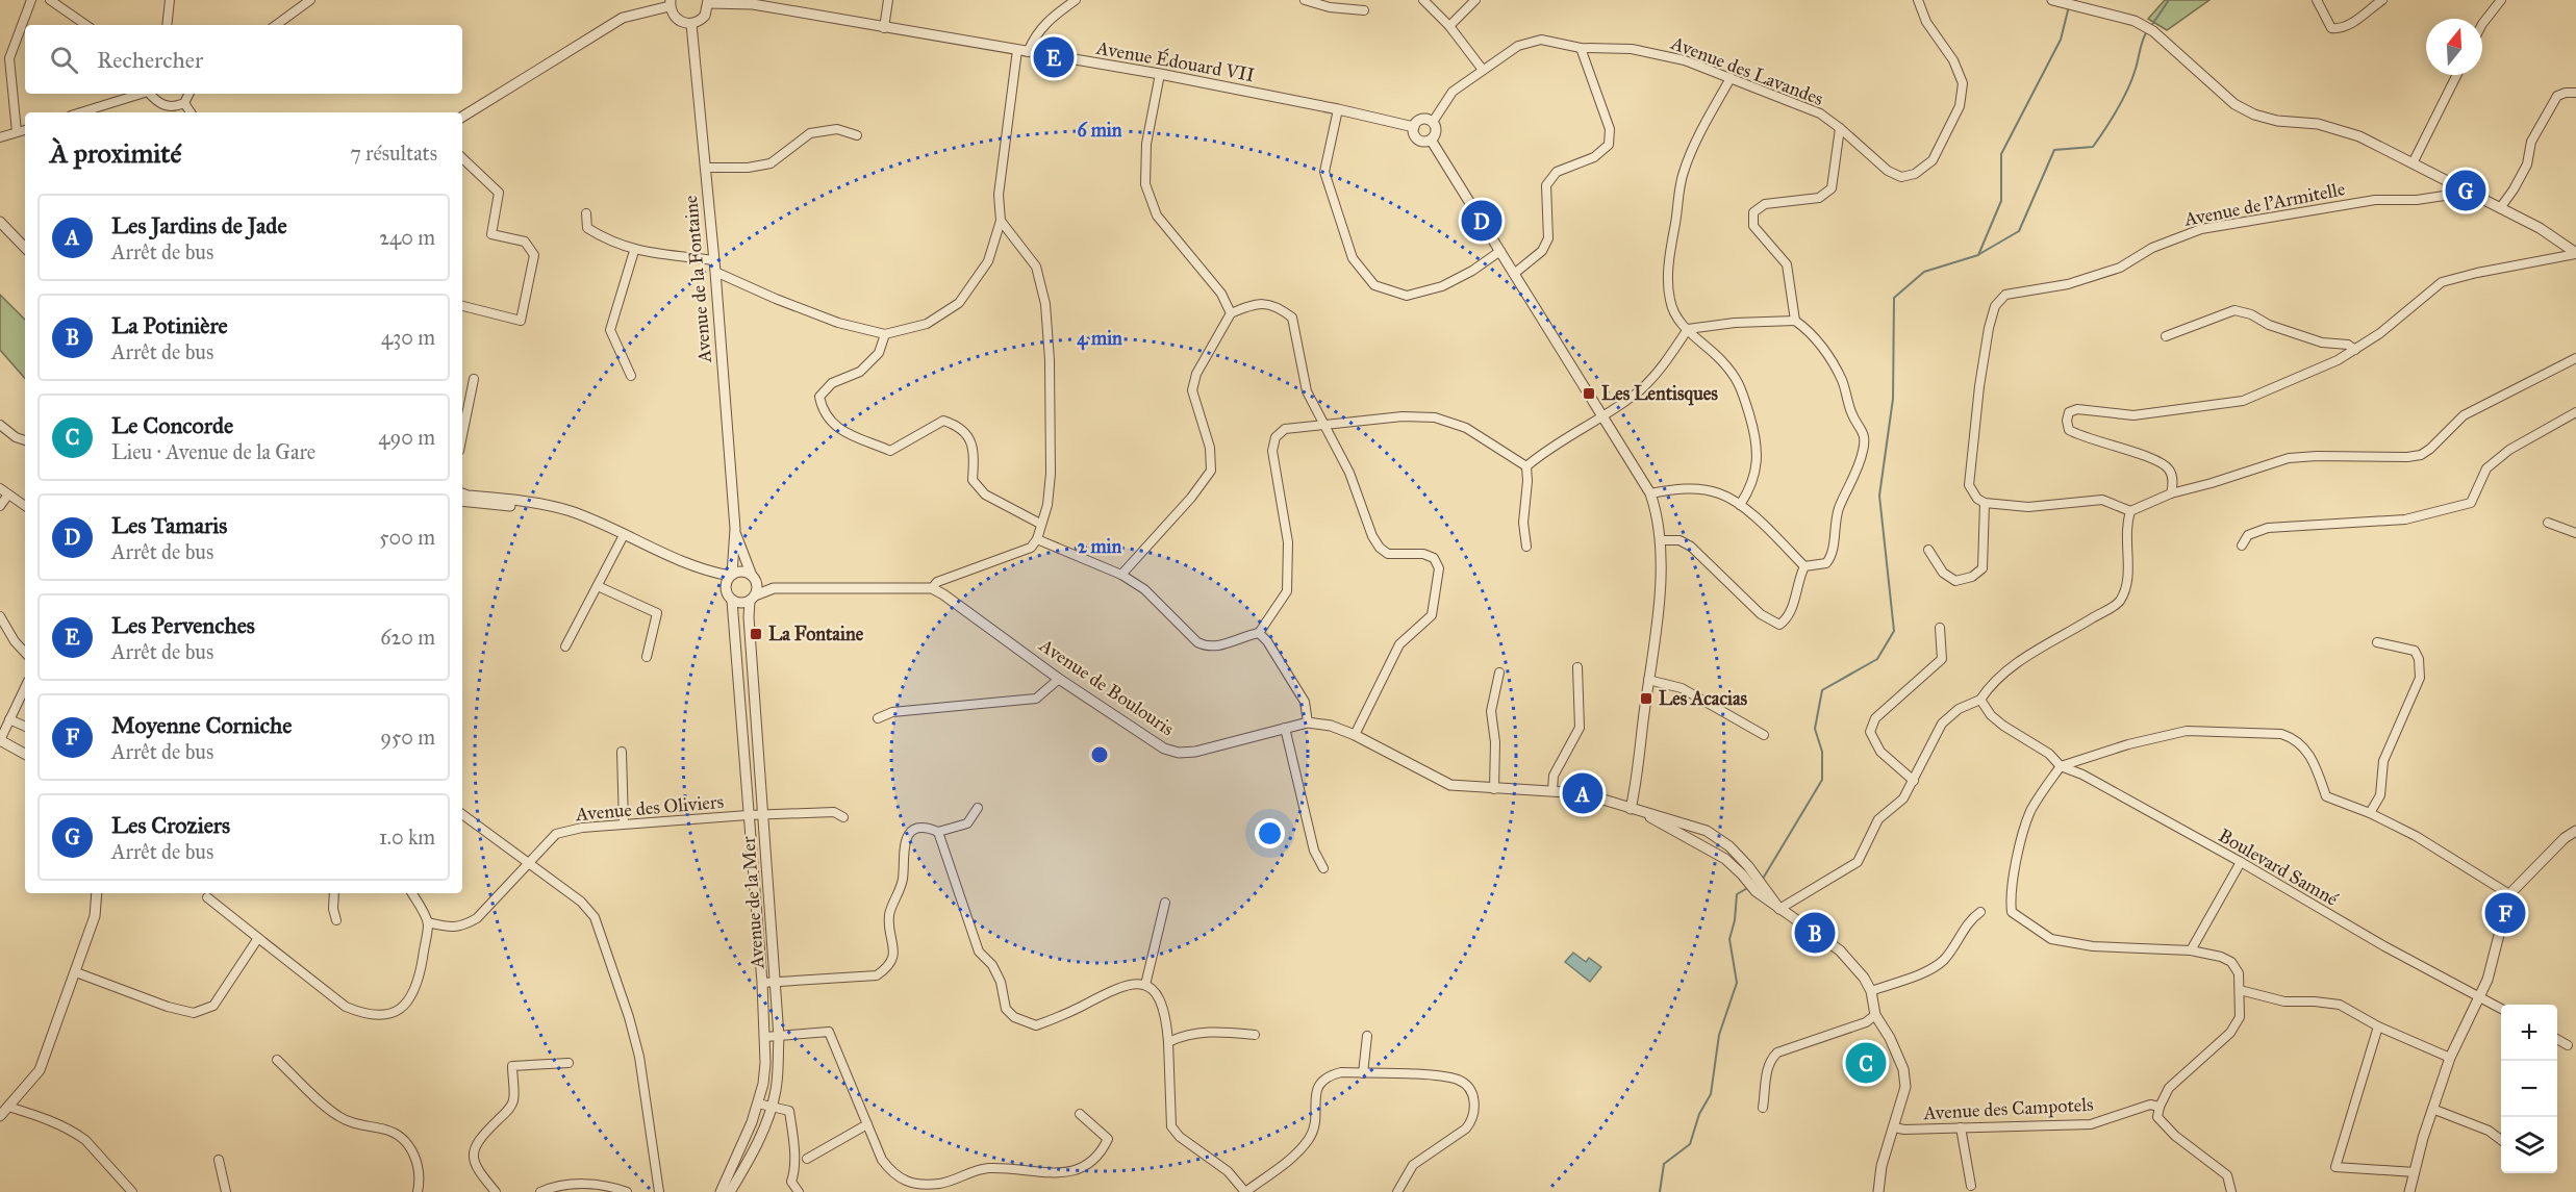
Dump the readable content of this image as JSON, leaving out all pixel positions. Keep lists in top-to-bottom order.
{
  "streets": {
    "street": [
      "Avenue Édouard VII",
      "Avenue des Lavandes",
      "Avenue de l'Armitelle",
      "Avenue de la Fontaine",
      "Avenue de Boulouris",
      "Avenue des Oliviers",
      "Boulevard Samné",
      "Avenue de la Mer",
      "Avenue des Campotels"
    ]
  },
  "crossings": [
    ["Avenue Édouard VII", "Avenue des Lavandes"],
    ["Avenue Édouard VII", "Avenue de Boulouris"],
    ["Avenue de la Fontaine", "Avenue de la Mer"],
    ["Avenue des Oliviers", "Avenue de la Mer"]
  ],
  "places": {
    "transit": ["Les Lentisques", "La Fontaine", "Les Acacias"]
  },
  "north": "top",
  "page": {
    "search": "Rechercher",
    "pins": [
      "E",
      "G",
      "D",
      "A",
      "F",
      "B",
      "C"
    ],
    "heading": ["À proximité", "7 résultats"],
    "list": [
      {
        "mark": "A",
        "name": "Les Jardins de Jade",
        "note": "Arrêt de bus",
        "value": "240 m"
      },
      {
        "mark": "B",
        "name": "La Potinière",
        "note": "Arrêt de bus",
        "value": "430 m"
      },
      {
        "mark": "C",
        "name": "Le Concorde",
        "note": "Lieu · Avenue de la Gare",
        "value": "490 m"
      },
      {
        "mark": "D",
        "name": "Les Tamaris",
        "note": "Arrêt de bus",
        "value": "500 m"
      },
      {
        "mark": "E",
        "name": "Les Pervenches",
        "note": "Arrêt de bus",
        "value": "620 m"
      },
      {
        "mark": "F",
        "name": "Moyenne Corniche",
        "note": "Arrêt de bus",
        "value": "950 m"
      },
      {
        "mark": "G",
        "name": "Les Croziers",
        "note": "Arrêt de bus",
        "value": "1.0 km"
      }
    ],
    "map_buttons": ["+", "−"]
  },
  "rings": ["6 min", "4 min", "2 min"]
}
